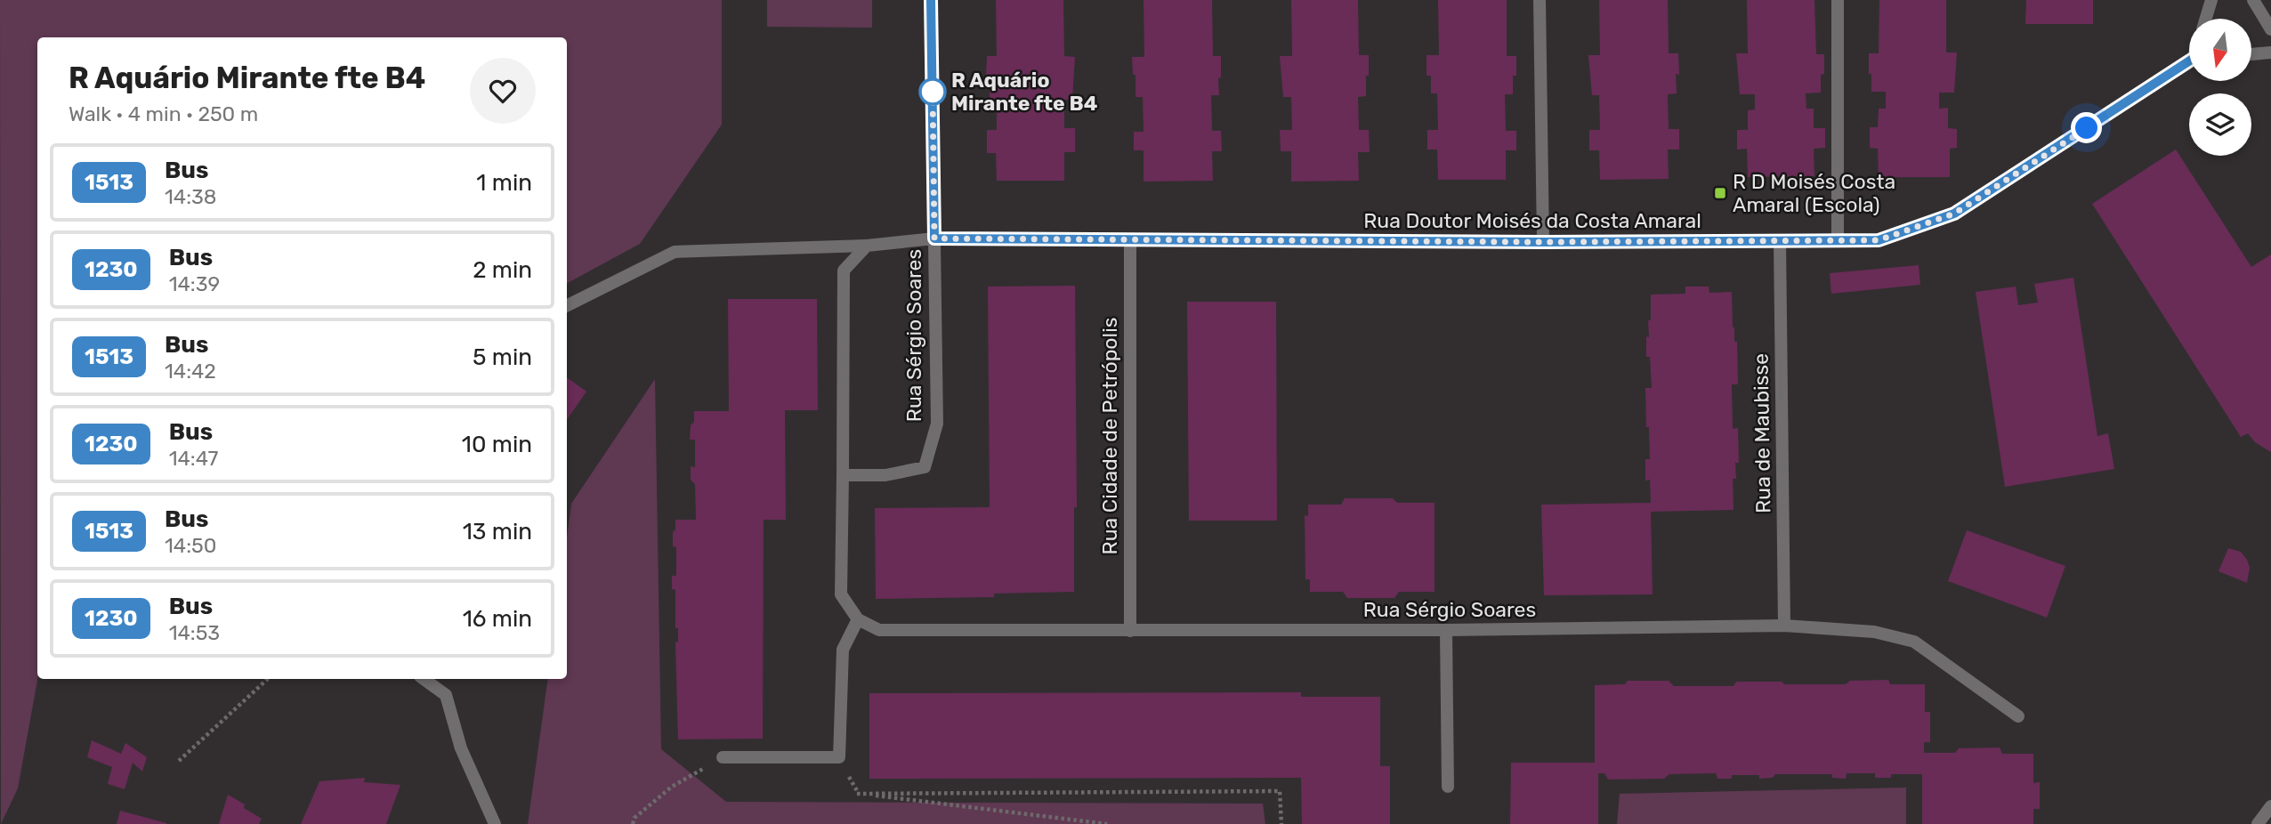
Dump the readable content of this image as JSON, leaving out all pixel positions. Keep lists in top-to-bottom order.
{
  "streets": {
    "street": [
      "Rua Doutor Moisés da Costa Amaral",
      "Rua Sérgio Soares",
      "Rua de Maubisse",
      "Rua Cidade de Petrópolis"
    ]
  },
  "crossings": [
    ["Rua Doutor Moisés da Costa Amaral", "Rua Sérgio Soares"],
    ["Rua Doutor Moisés da Costa Amaral", "Rua de Maubisse"],
    ["Rua Doutor Moisés da Costa Amaral", "Rua Cidade de Petrópolis"],
    ["Rua Sérgio Soares", "Rua de Maubisse"],
    ["Rua Sérgio Soares", "Rua Cidade de Petrópolis"]
  ],
  "places": {
    "other": ["R Aquário Mirante fte B4"],
    "transit": ["R D Moisés Costa Amaral (Escola)"]
  },
  "lines": ["bus line 1513"],
  "north": "bottom",
  "page": {
    "heading": ["R Aquário Mirante fte B4", "Walk · 4 min · 250 m"],
    "list": [
      {
        "mark": "1513",
        "name": "Bus",
        "note": "14:38",
        "value": "1 min"
      },
      {
        "mark": "1230",
        "name": "Bus",
        "note": "14:39",
        "value": "2 min"
      },
      {
        "mark": "1513",
        "name": "Bus",
        "note": "14:42",
        "value": "5 min"
      },
      {
        "mark": "1230",
        "name": "Bus",
        "note": "14:47",
        "value": "10 min"
      },
      {
        "mark": "1513",
        "name": "Bus",
        "note": "14:50",
        "value": "13 min"
      },
      {
        "mark": "1230",
        "name": "Bus",
        "note": "14:53",
        "value": "16 min"
      }
    ]
  }
}
